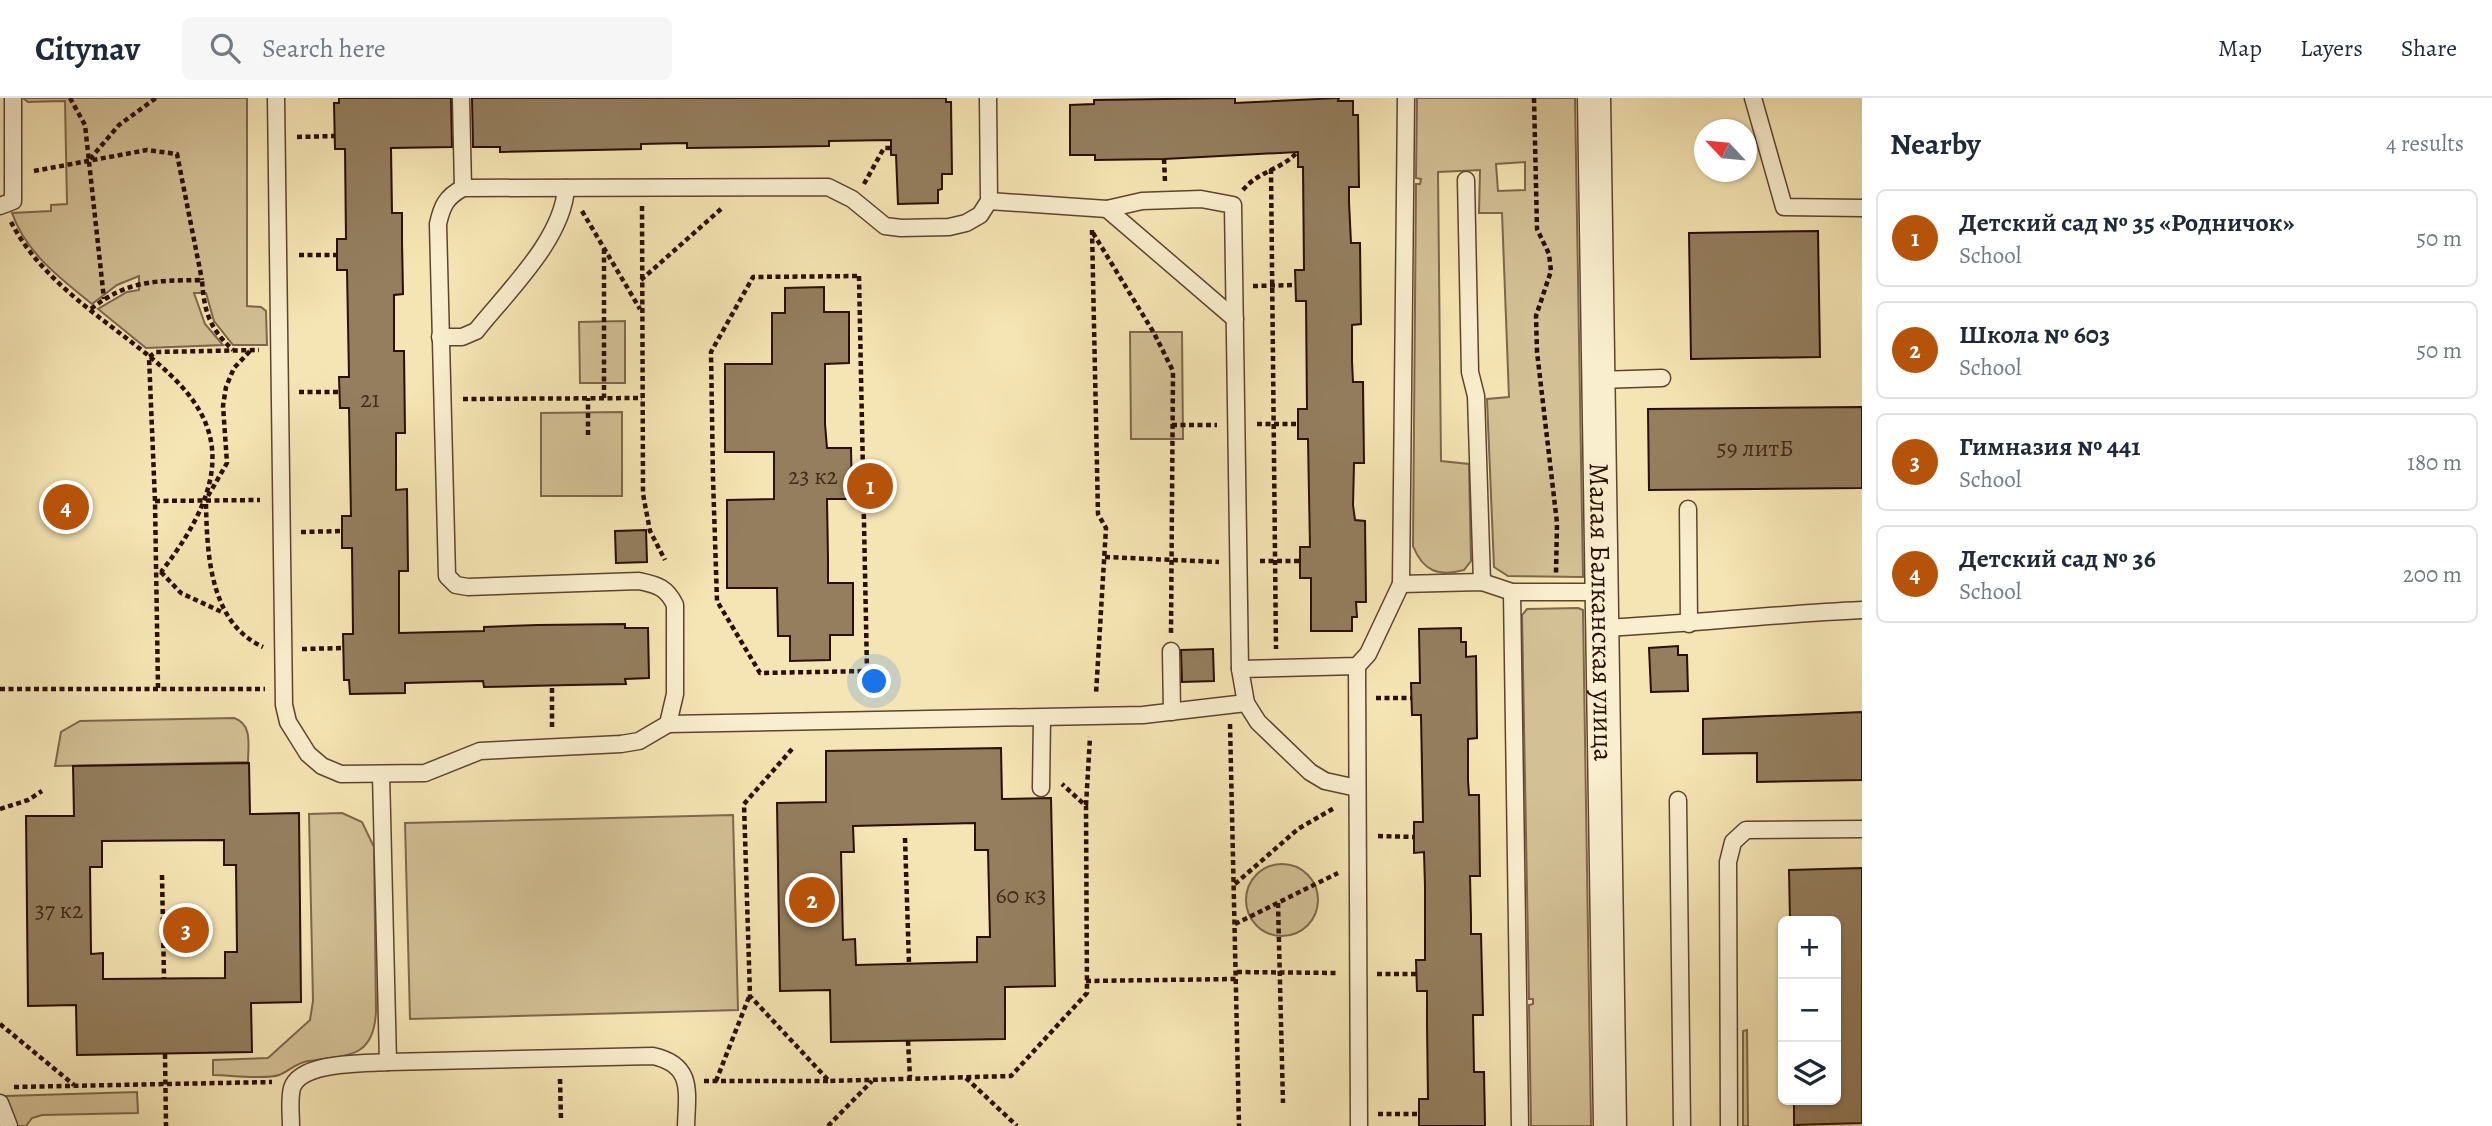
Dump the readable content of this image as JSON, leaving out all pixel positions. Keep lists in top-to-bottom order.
{
  "streets": {
    "street": ["Малая Балканская улица"]
  },
  "house_numbers": [
    "21",
    "59 литБ",
    "23 к2",
    "60 к3",
    "37 к2"
  ],
  "north": "top left",
  "page": {
    "header": "Citynav",
    "search": "Search here",
    "nav": ["Map", "Layers", "Share"],
    "heading": ["Nearby", "4 results"],
    "list": [
      {
        "mark": "1",
        "name": "Детский сад № 35 «Родничок»",
        "note": "School",
        "value": "50 m"
      },
      {
        "mark": "2",
        "name": "Школа № 603",
        "note": "School",
        "value": "50 m"
      },
      {
        "mark": "3",
        "name": "Гимназия № 441",
        "note": "School",
        "value": "180 m"
      },
      {
        "mark": "4",
        "name": "Детский сад № 36",
        "note": "School",
        "value": "200 m"
      }
    ],
    "pins": [
      "1",
      "4",
      "2",
      "3"
    ],
    "map_buttons": ["+", "−"]
  }
}
